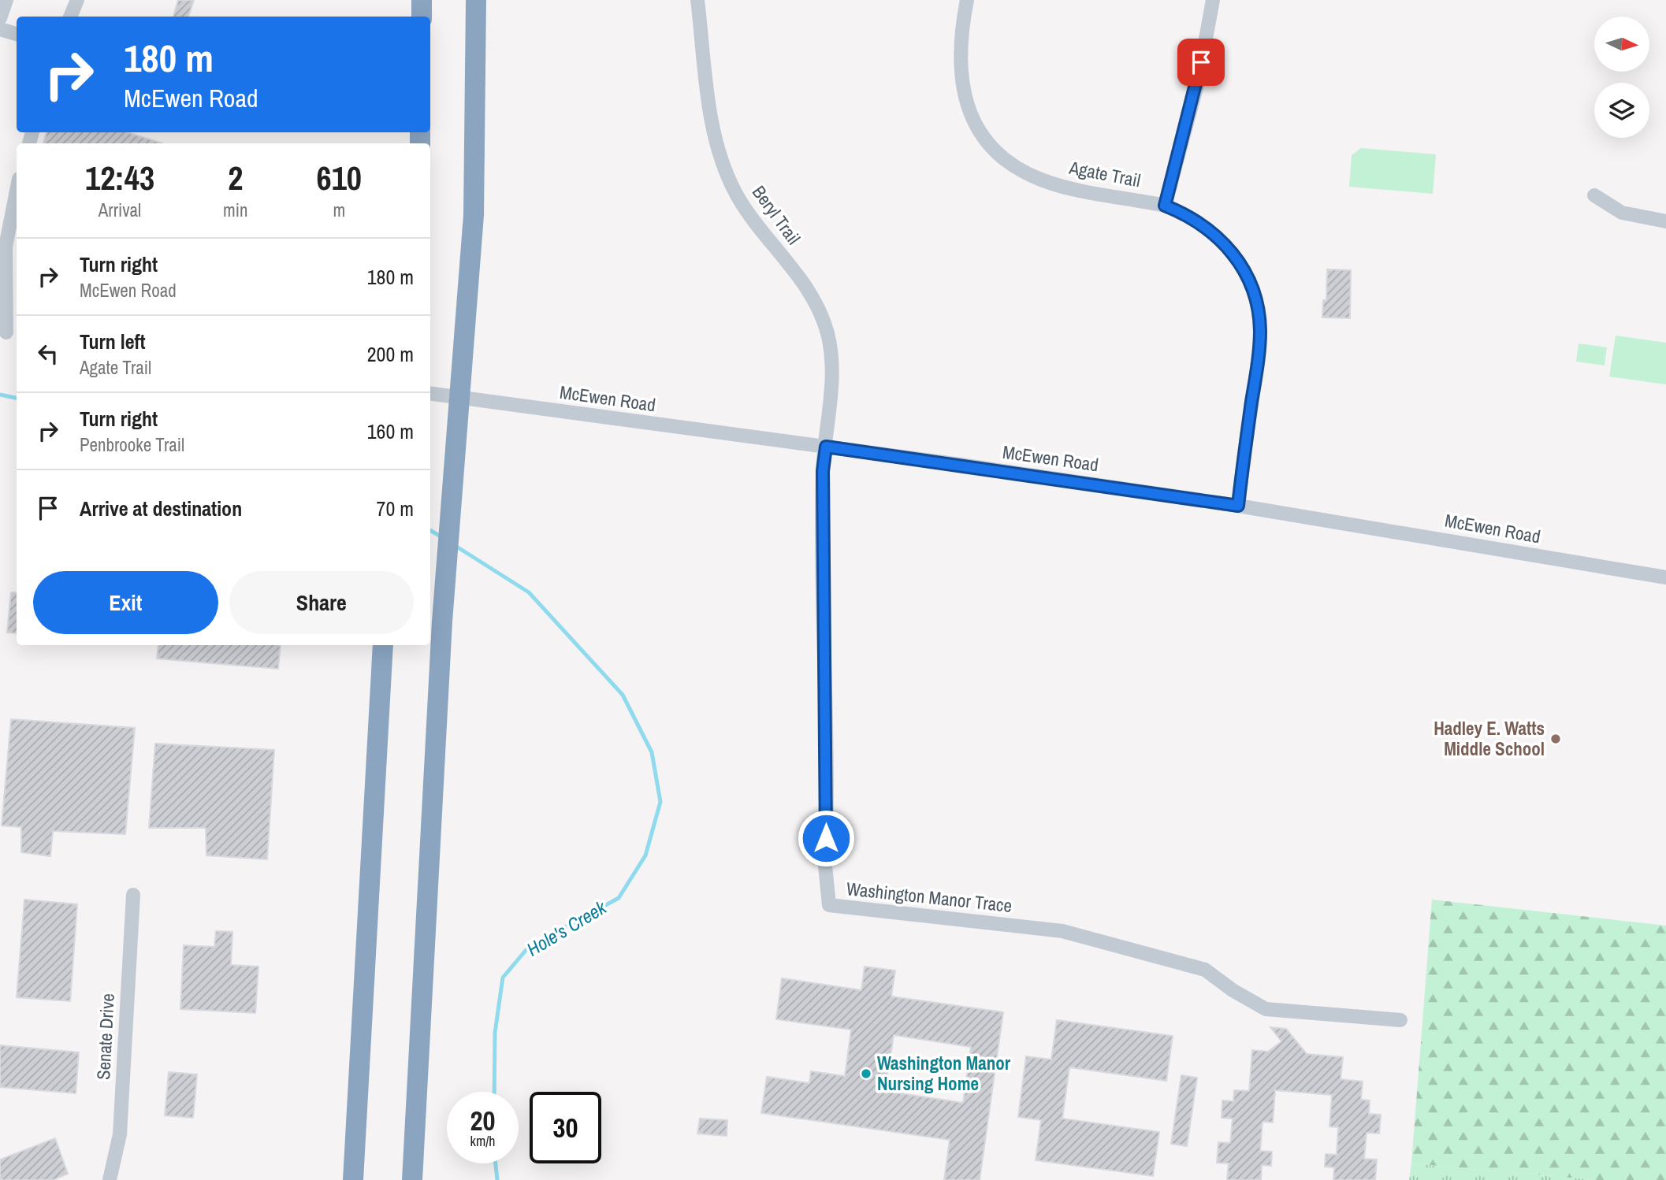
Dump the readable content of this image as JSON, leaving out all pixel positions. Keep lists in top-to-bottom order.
{
  "streets": {
    "street": [
      "Agate Trail",
      "Beryl Trail",
      "McEwen Road",
      "Washington Manor Trace",
      "Senate Drive"
    ]
  },
  "crossings": [
    ["Agate Trail", "McEwen Road"],
    ["Beryl Trail", "McEwen Road"],
    ["Beryl Trail", "Washington Manor Trace"],
    ["McEwen Road", "Washington Manor Trace"]
  ],
  "water": ["Hole's Creek"],
  "places": ["Hadley E. Watts Middle School", "Washington Manor Nursing Home"],
  "north": "right",
  "page": {
    "turn": ["180 m", "McEwen Road"],
    "eta": [
      "12:43",
      "Arrival",
      "2",
      "min",
      "610",
      "m"
    ],
    "list": [
      {
        "name": "Turn right",
        "note": "McEwen Road",
        "value": "180 m"
      },
      {
        "name": "Turn left",
        "note": "Agate Trail",
        "value": "200 m"
      },
      {
        "name": "Turn right",
        "note": "Penbrooke Trail",
        "value": "160 m"
      },
      {
        "name": "Arrive at destination",
        "value": "70 m"
      }
    ],
    "buttons": ["Exit", "Share"],
    "speed": "20 km/h",
    "limit": "30"
  }
}
